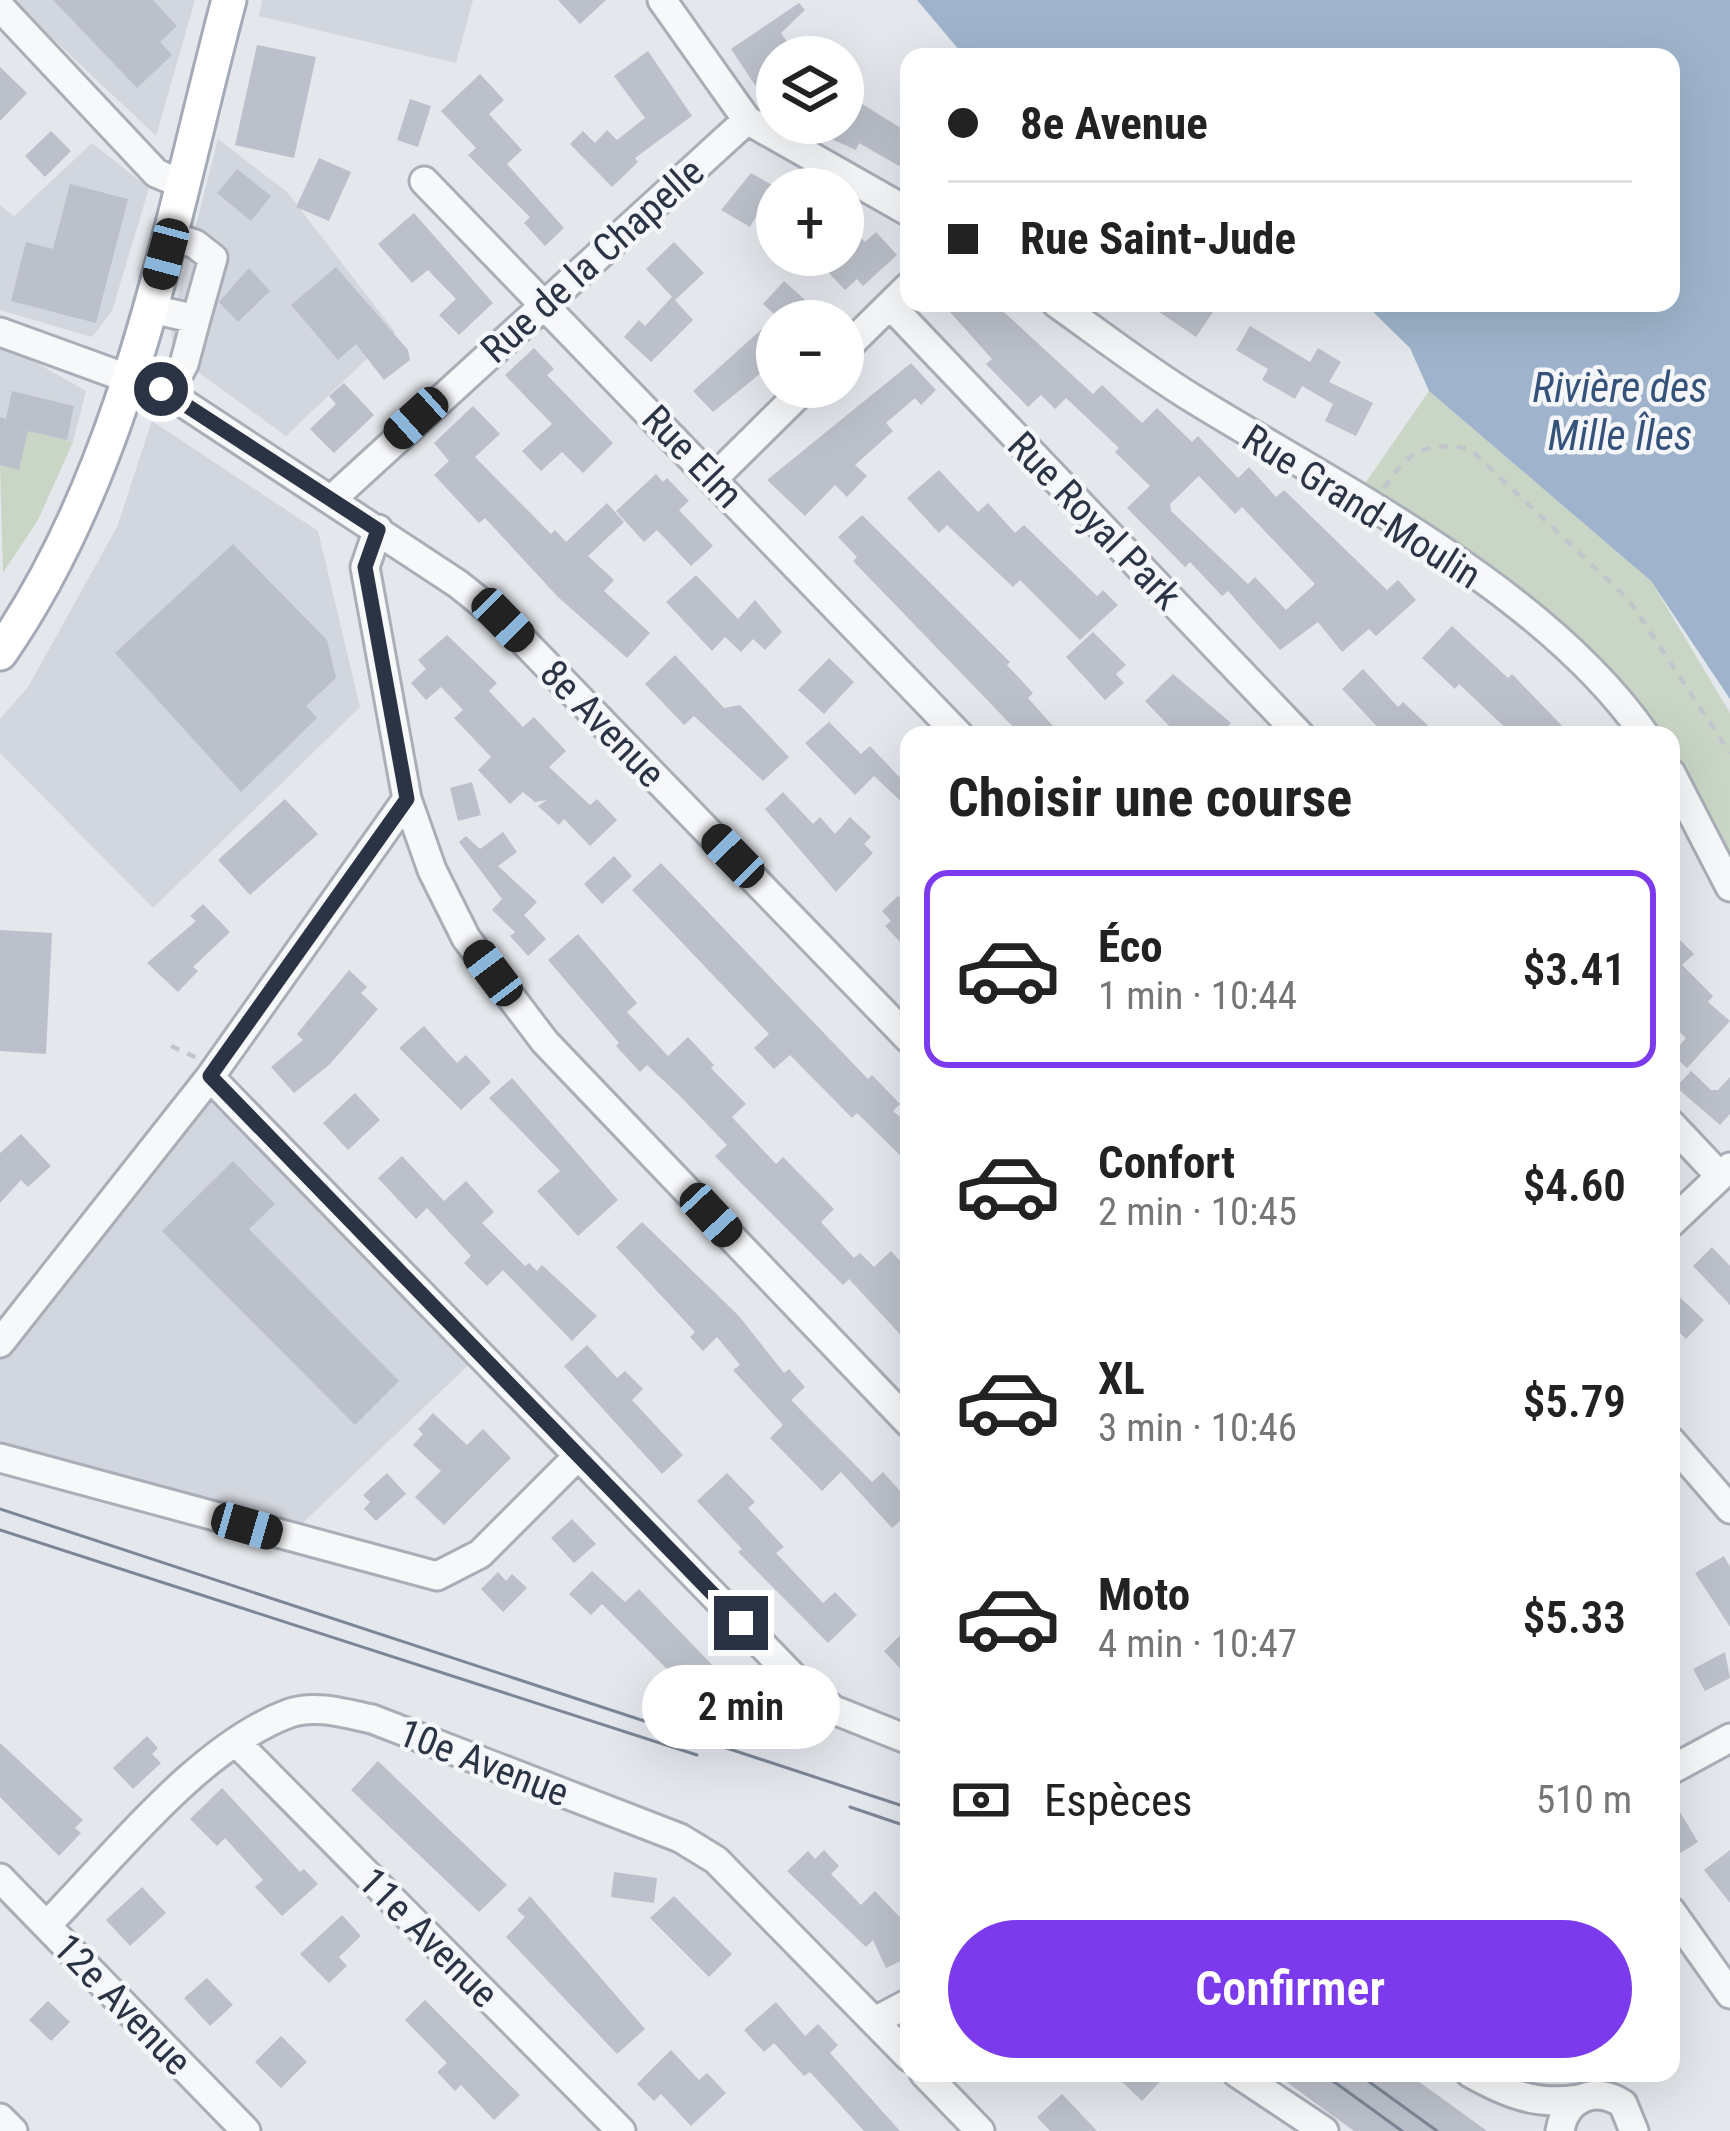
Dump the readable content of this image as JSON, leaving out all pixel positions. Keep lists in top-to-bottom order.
{
  "streets": {
    "street": [
      "Rue de la Chapelle",
      "Rue Elm",
      "Rue Grand-Moulin",
      "Rue Royal Park",
      "8e Avenue",
      "10e Avenue",
      "11e Avenue",
      "12e Avenue"
    ]
  },
  "crossings": [
    ["Rue de la Chapelle", "Rue Elm"],
    ["Rue de la Chapelle", "8e Avenue"],
    ["10e Avenue", "11e Avenue"],
    ["10e Avenue", "12e Avenue"]
  ],
  "water": ["Rivière des Mille Îles"],
  "page": {
    "map_buttons": ["+", "−"],
    "banner": ["8e Avenue", "Rue Saint-Jude"],
    "heading": "Choisir une course",
    "list": [
      {
        "name": "Éco",
        "note": "1 min · 10:44",
        "value": "$3.41"
      },
      {
        "name": "Confort",
        "note": "2 min · 10:45",
        "value": "$4.60"
      },
      {
        "name": "XL",
        "note": "3 min · 10:46",
        "value": "$5.79"
      },
      {
        "name": "Moto",
        "note": "4 min · 10:47",
        "value": "$5.33"
      }
    ],
    "bubble": "2 min",
    "pay": ["Espèces", "510 m"],
    "buttons": "Confirmer"
  }
}
